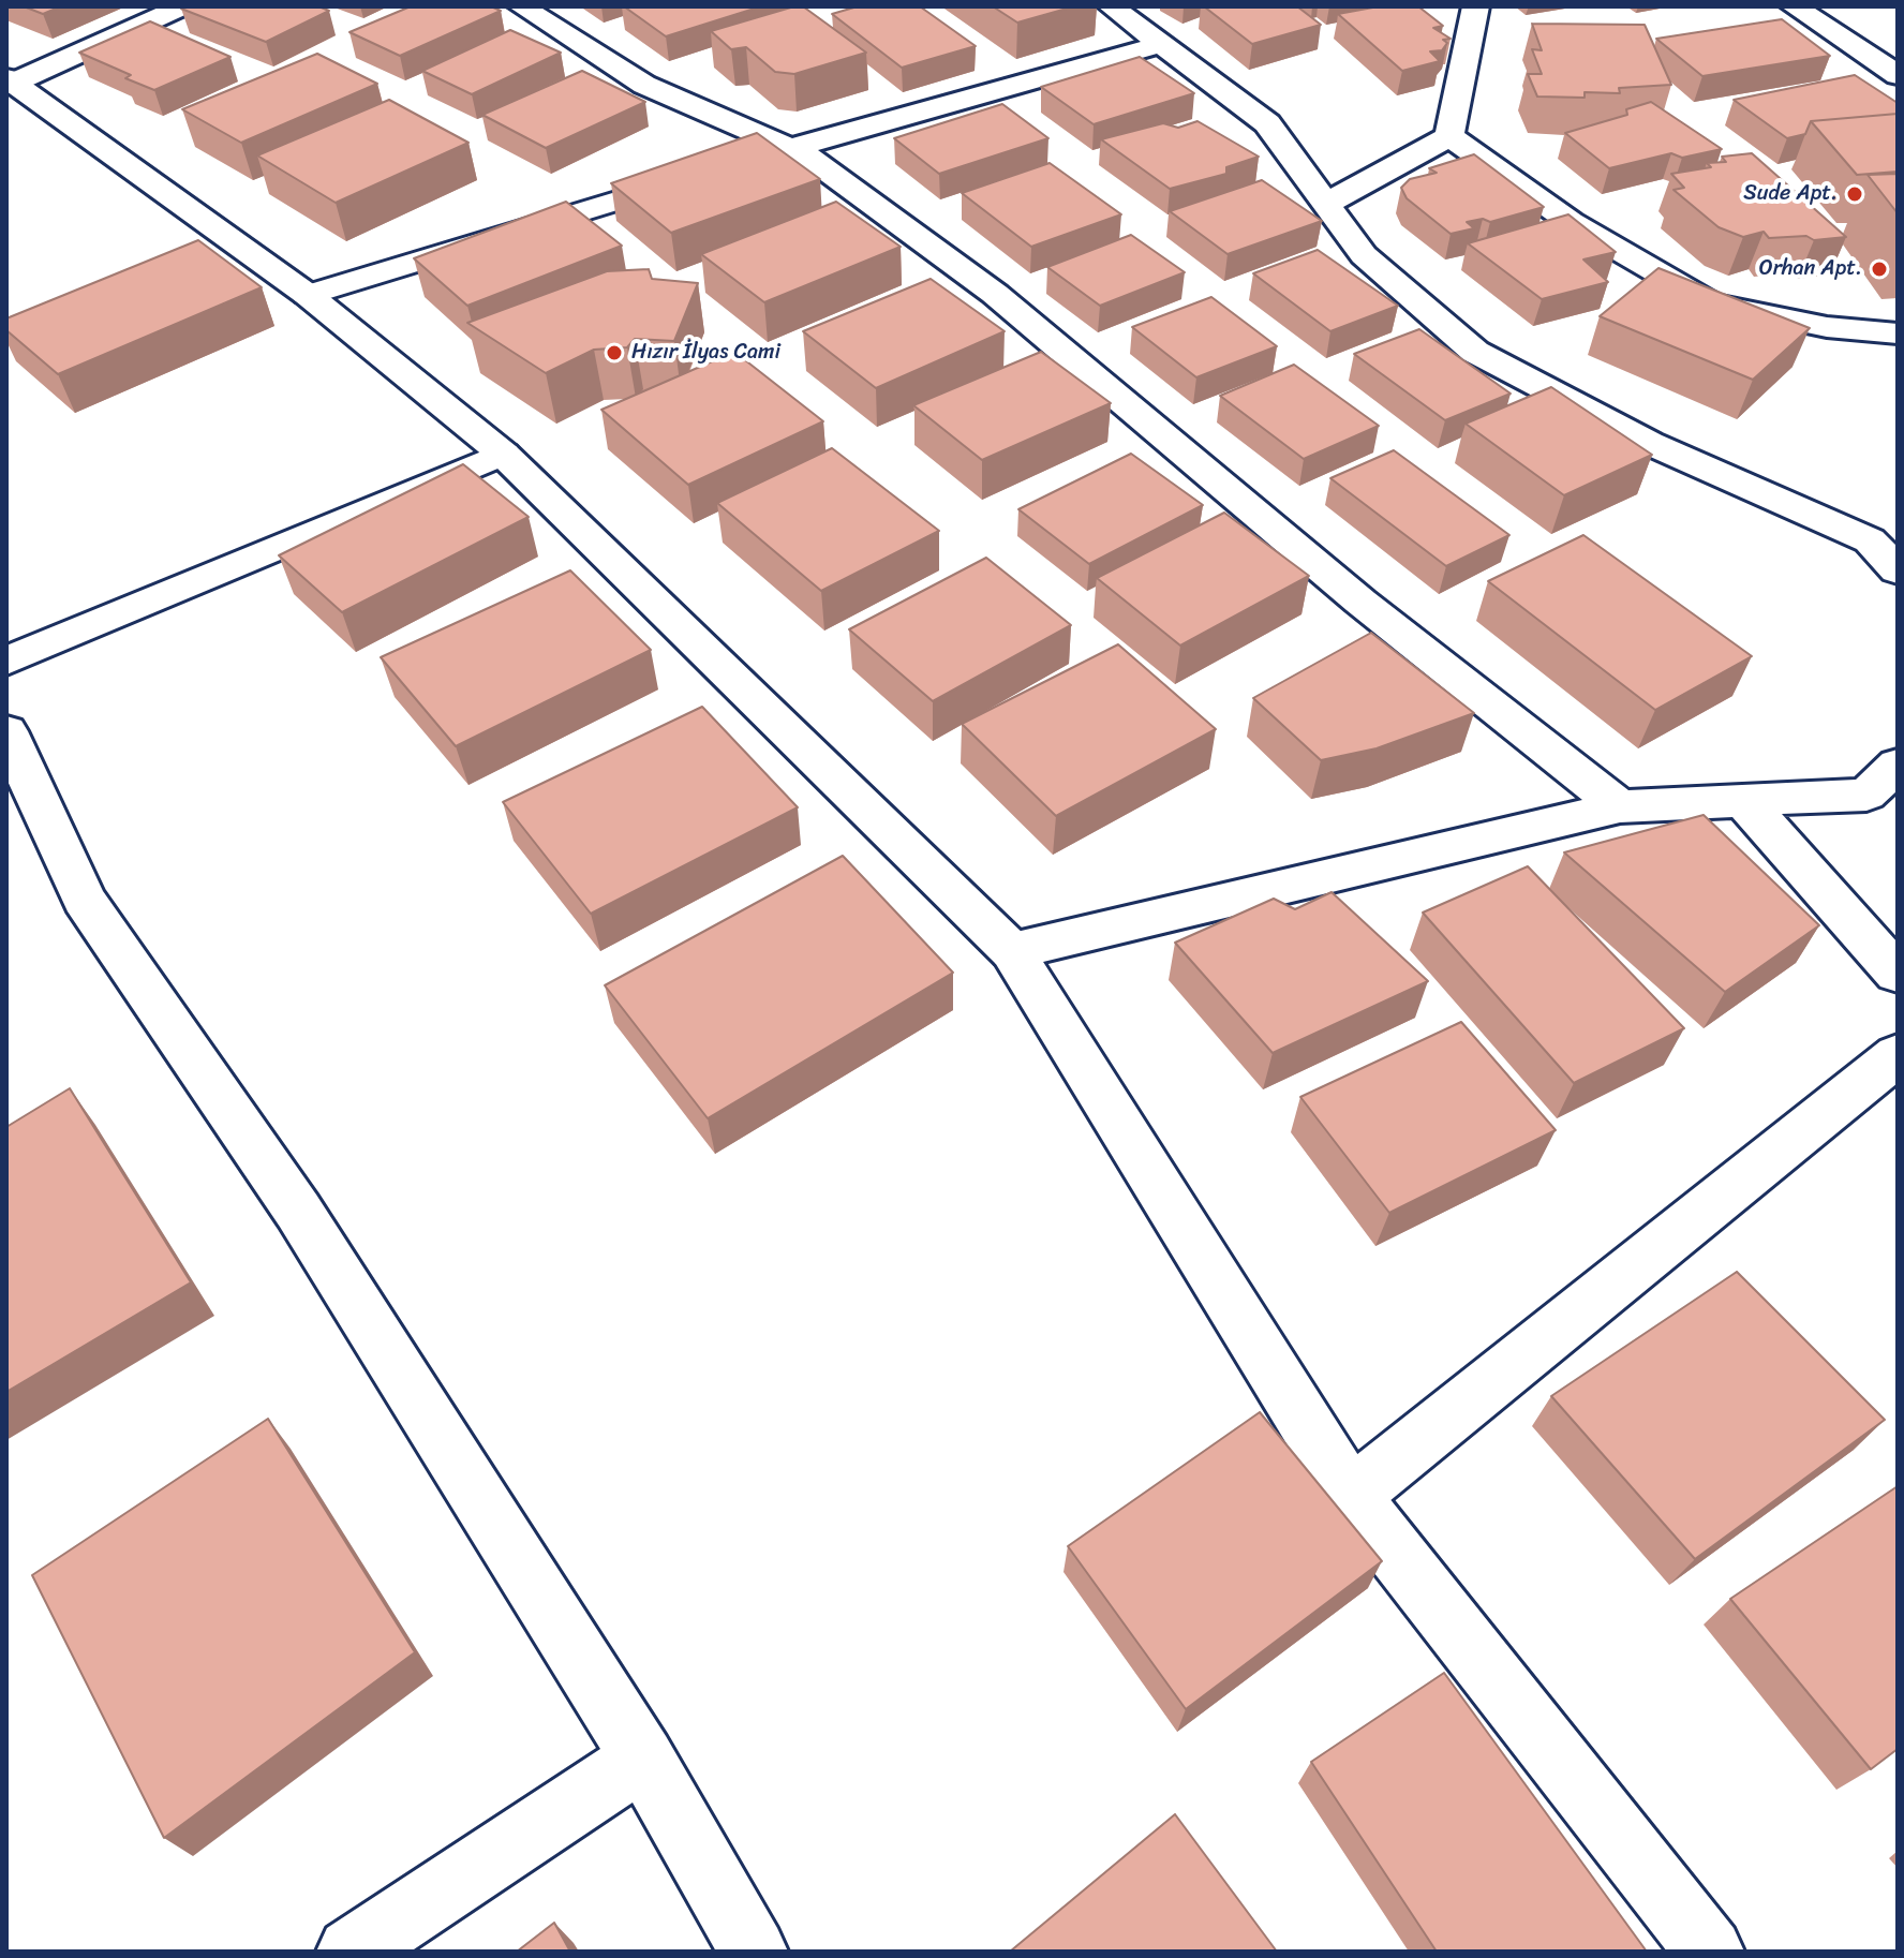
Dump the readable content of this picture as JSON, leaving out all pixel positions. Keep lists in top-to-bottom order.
{
  "places": ["Sude Apt.", "Orhan Apt.", "Hızır İlyas Cami"]
}
